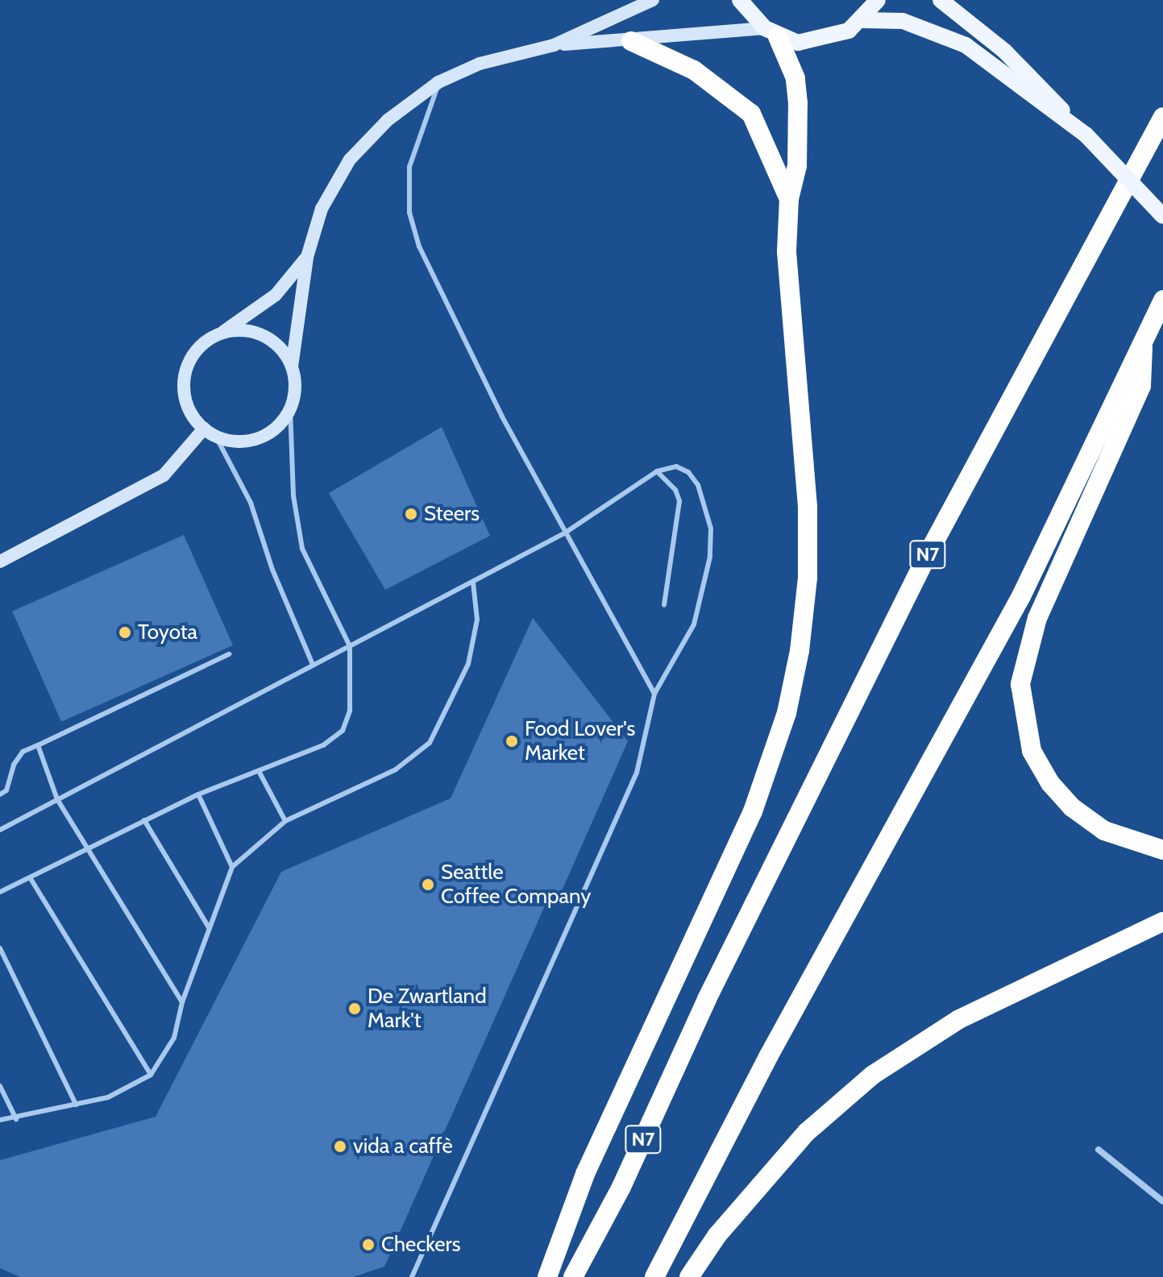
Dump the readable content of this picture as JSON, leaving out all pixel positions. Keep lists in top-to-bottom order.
{
  "streets": {
    "highway": ["N7"]
  },
  "places": [
    "Steers",
    "Toyota",
    "Food Lover's Market",
    "Seattle Coffee Company",
    "De Zwartland Mark't",
    "vida a caffè",
    "Checkers"
  ]
}
